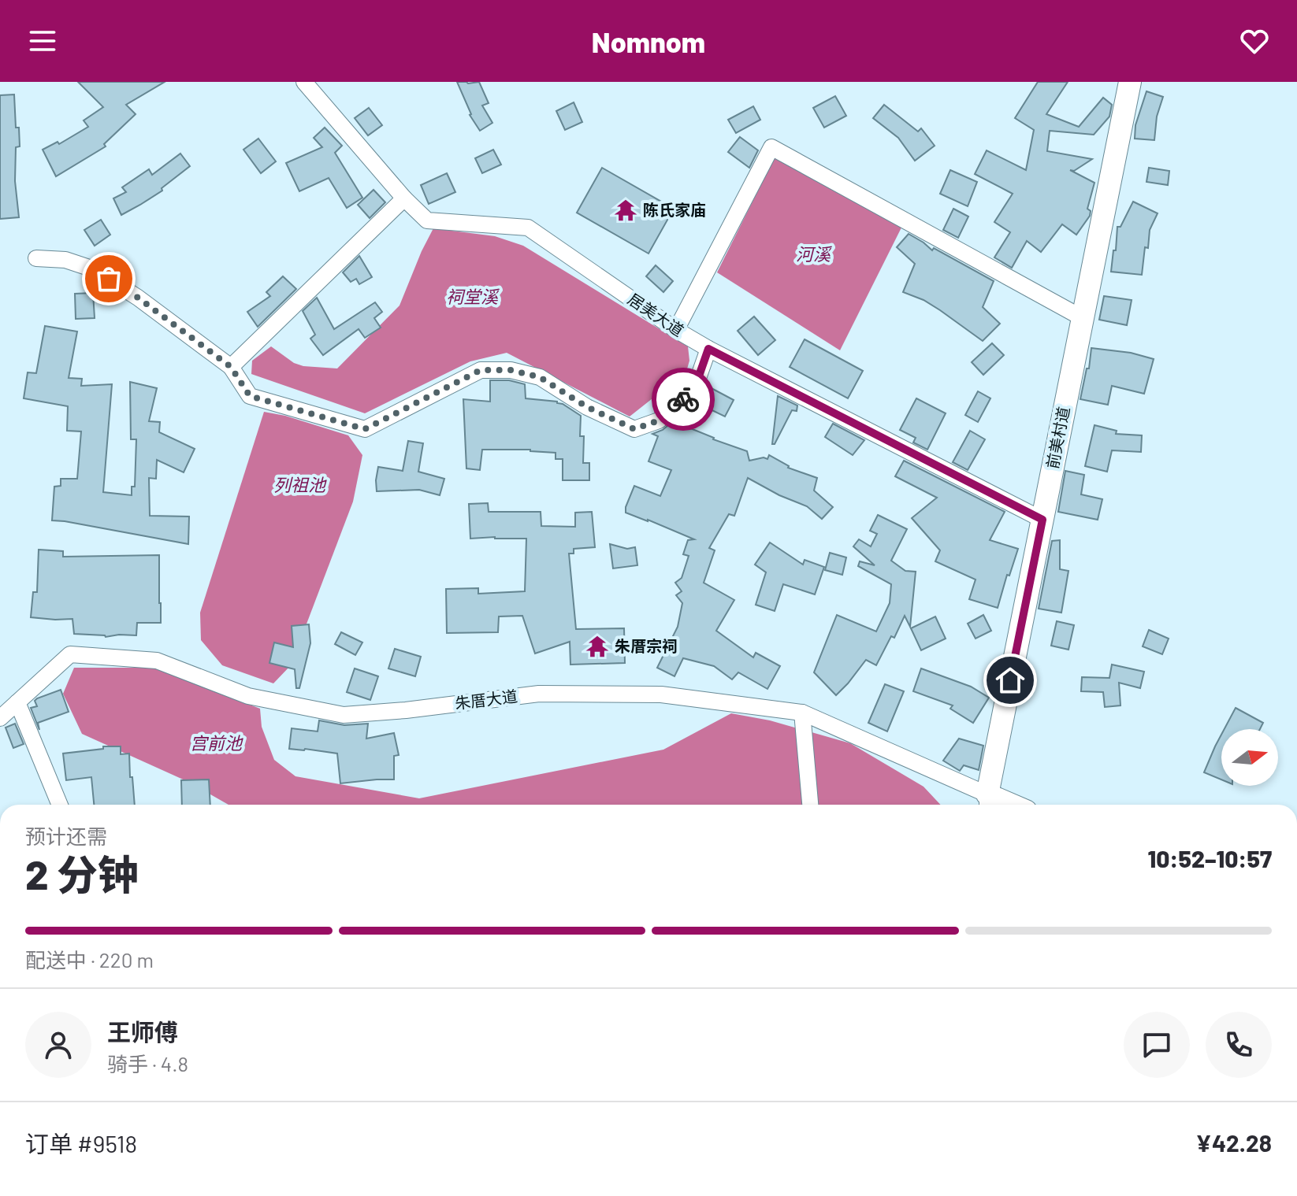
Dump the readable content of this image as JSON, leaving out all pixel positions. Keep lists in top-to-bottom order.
{
  "streets": {
    "street": ["居美大道", "前美村道", "朱厝大道"]
  },
  "crossings": [
    ["居美大道", "前美村道"],
    ["前美村道", "朱厝大道"]
  ],
  "water": [
    "河溪",
    "祠堂溪",
    "列祖池",
    "宫前池"
  ],
  "places": {
    "temple": ["陈氏家庙", "朱厝宗祠"]
  },
  "north": "right",
  "page": {
    "header": "Nomnom",
    "heading": ["2 分钟", "预计还需", "10:52–10:57"],
    "panel": [
      "王师傅",
      "骑手 · 4.8",
      "订单 #9518",
      "¥42.28"
    ],
    "bar": "配送中 · 220 m"
  }
}
